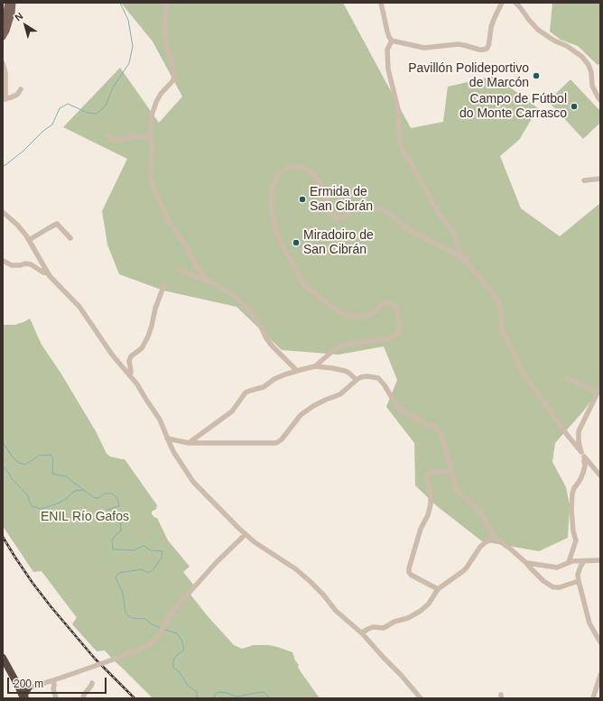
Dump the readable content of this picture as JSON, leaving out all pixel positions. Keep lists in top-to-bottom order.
{
  "parks": ["ENIL Río Gafos"],
  "places": [
    "Pavillón Polideportivo de Marcón",
    "Campo de Fútbol do Monte Carrasco",
    "Ermida de San Cibrán",
    "Miradoiro de San Cibrán"
  ],
  "scale_bar": "200 m",
  "north": "top left"
}
